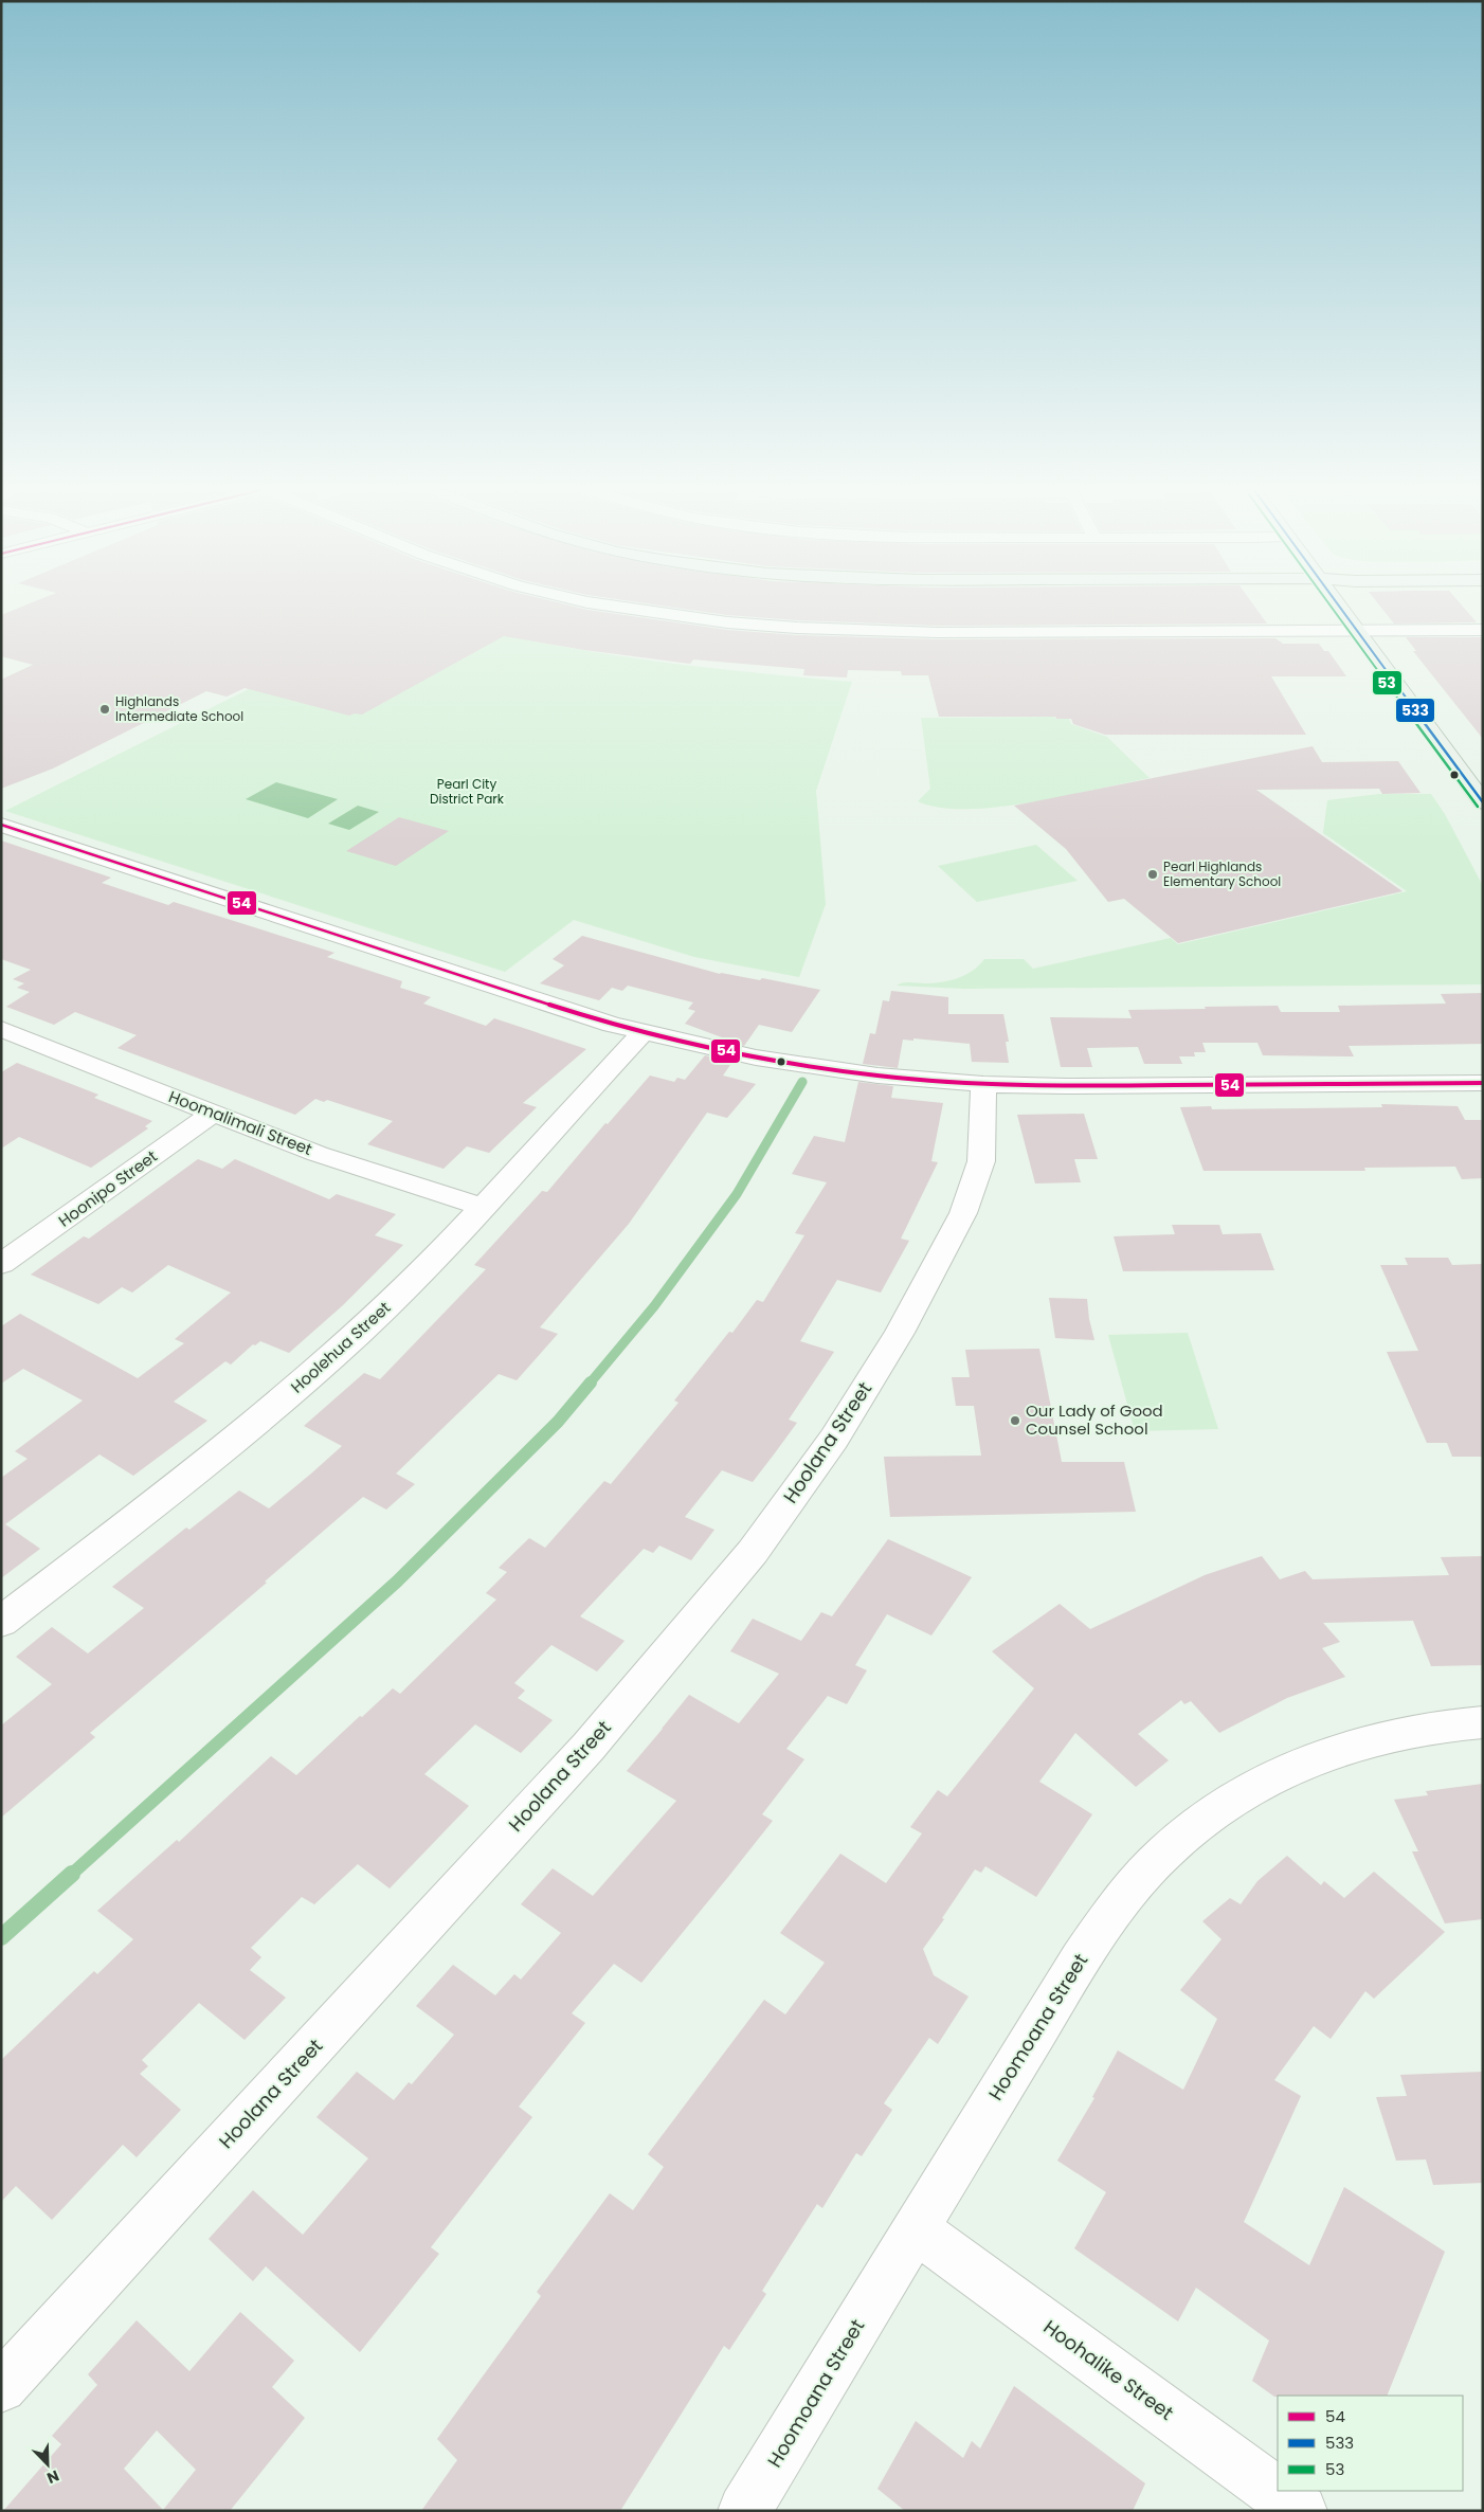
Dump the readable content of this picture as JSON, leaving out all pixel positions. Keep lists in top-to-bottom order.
{
  "streets": {
    "street": [
      "Hoomalimali Street",
      "Hoonipo Street",
      "Hoolehua Street",
      "Hoolana Street",
      "Hoomoana Street",
      "Hoohalike Street"
    ]
  },
  "crossings": [
    ["Hoomalimali Street", "Hoonipo Street"],
    ["Hoomalimali Street", "Hoolehua Street"],
    ["Hoomoana Street", "Hoohalike Street"]
  ],
  "parks": ["Pearl City District Park"],
  "places": ["Highlands Intermediate School", "Pearl Highlands Elementary School", "Our Lady of Good Counsel School"],
  "lines": ["transit line 533", "transit line 53", "transit line 54"],
  "legend": ["54", "533", "53"],
  "north": "bottom right"
}
